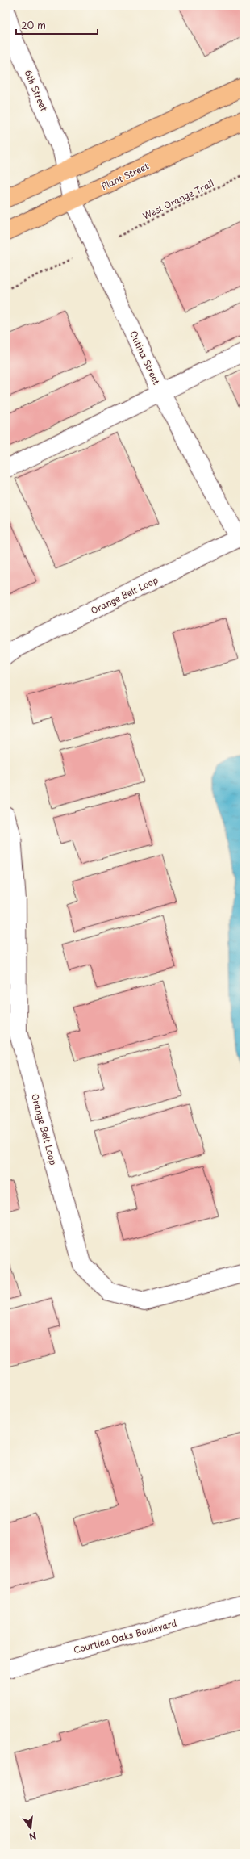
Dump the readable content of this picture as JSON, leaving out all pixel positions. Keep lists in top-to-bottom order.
{
  "streets": {
    "main road": ["Plant Street"],
    "street": [
      "6th Street",
      "Outina Street",
      "Orange Belt Loop",
      "Courtlea Oaks Boulevard"
    ],
    "path": ["West Orange Trail"]
  },
  "crossings": [
    ["6th Street", "Outina Street"],
    ["Plant Street", "Outina Street"],
    ["Outina Street", "Orange Belt Loop"]
  ],
  "scale_bar": "20 m",
  "north": "bottom"
}
